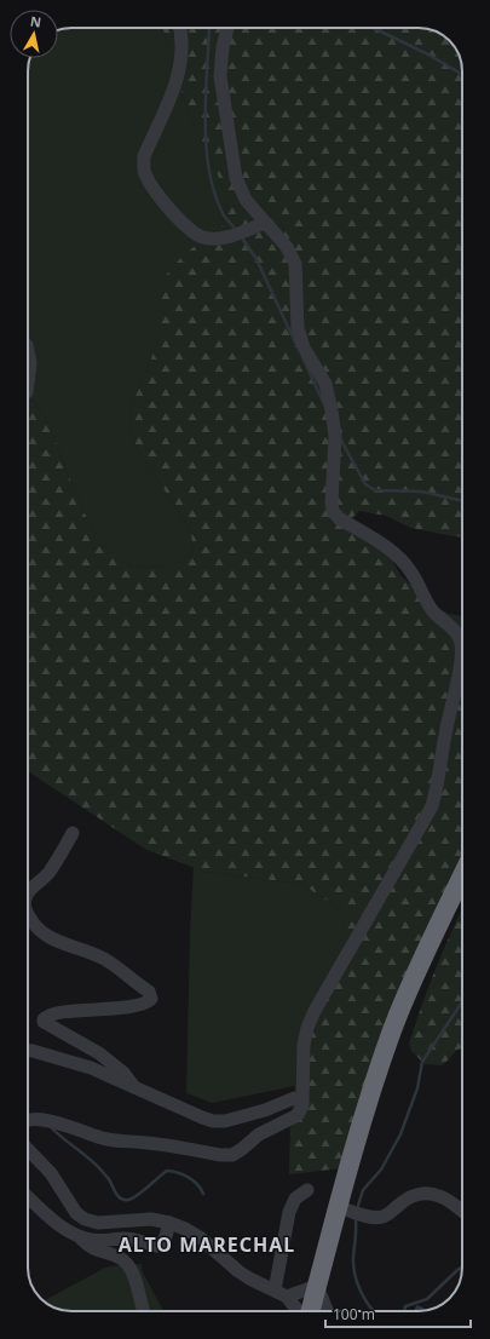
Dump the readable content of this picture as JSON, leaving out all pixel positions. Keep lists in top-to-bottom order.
{
  "districts": ["ALTO MARECHAL"],
  "scale_bar": "100 m",
  "north": "top"
}
